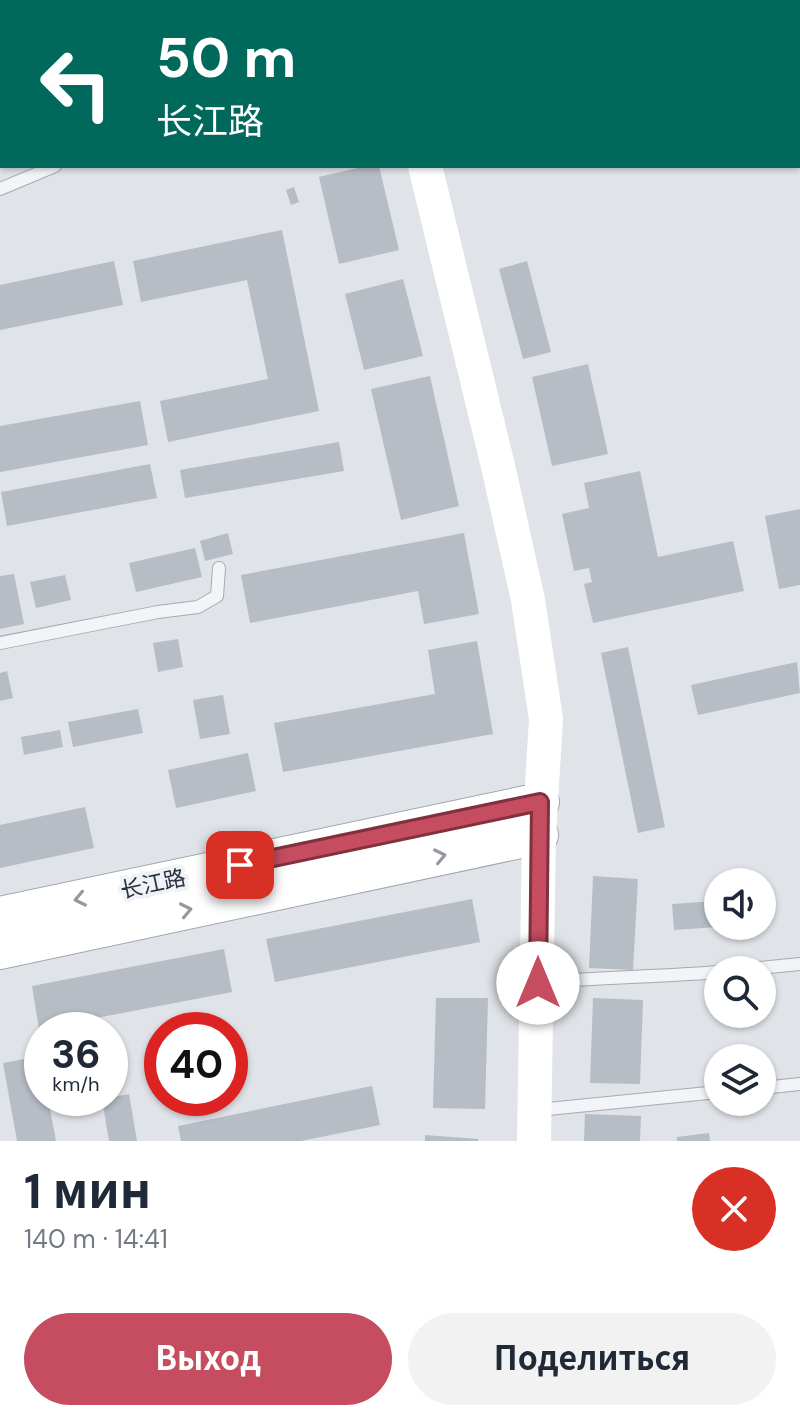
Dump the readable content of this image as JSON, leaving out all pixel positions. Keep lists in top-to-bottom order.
{
  "streets": {
    "main road": ["长江路"]
  },
  "page": {
    "turn": ["50 m", "长江路"],
    "speed": "36 km/h",
    "limit": "40",
    "heading": ["1 мин", "140 m · 14:41"],
    "buttons": ["Выход", "Поделиться"]
  }
}
